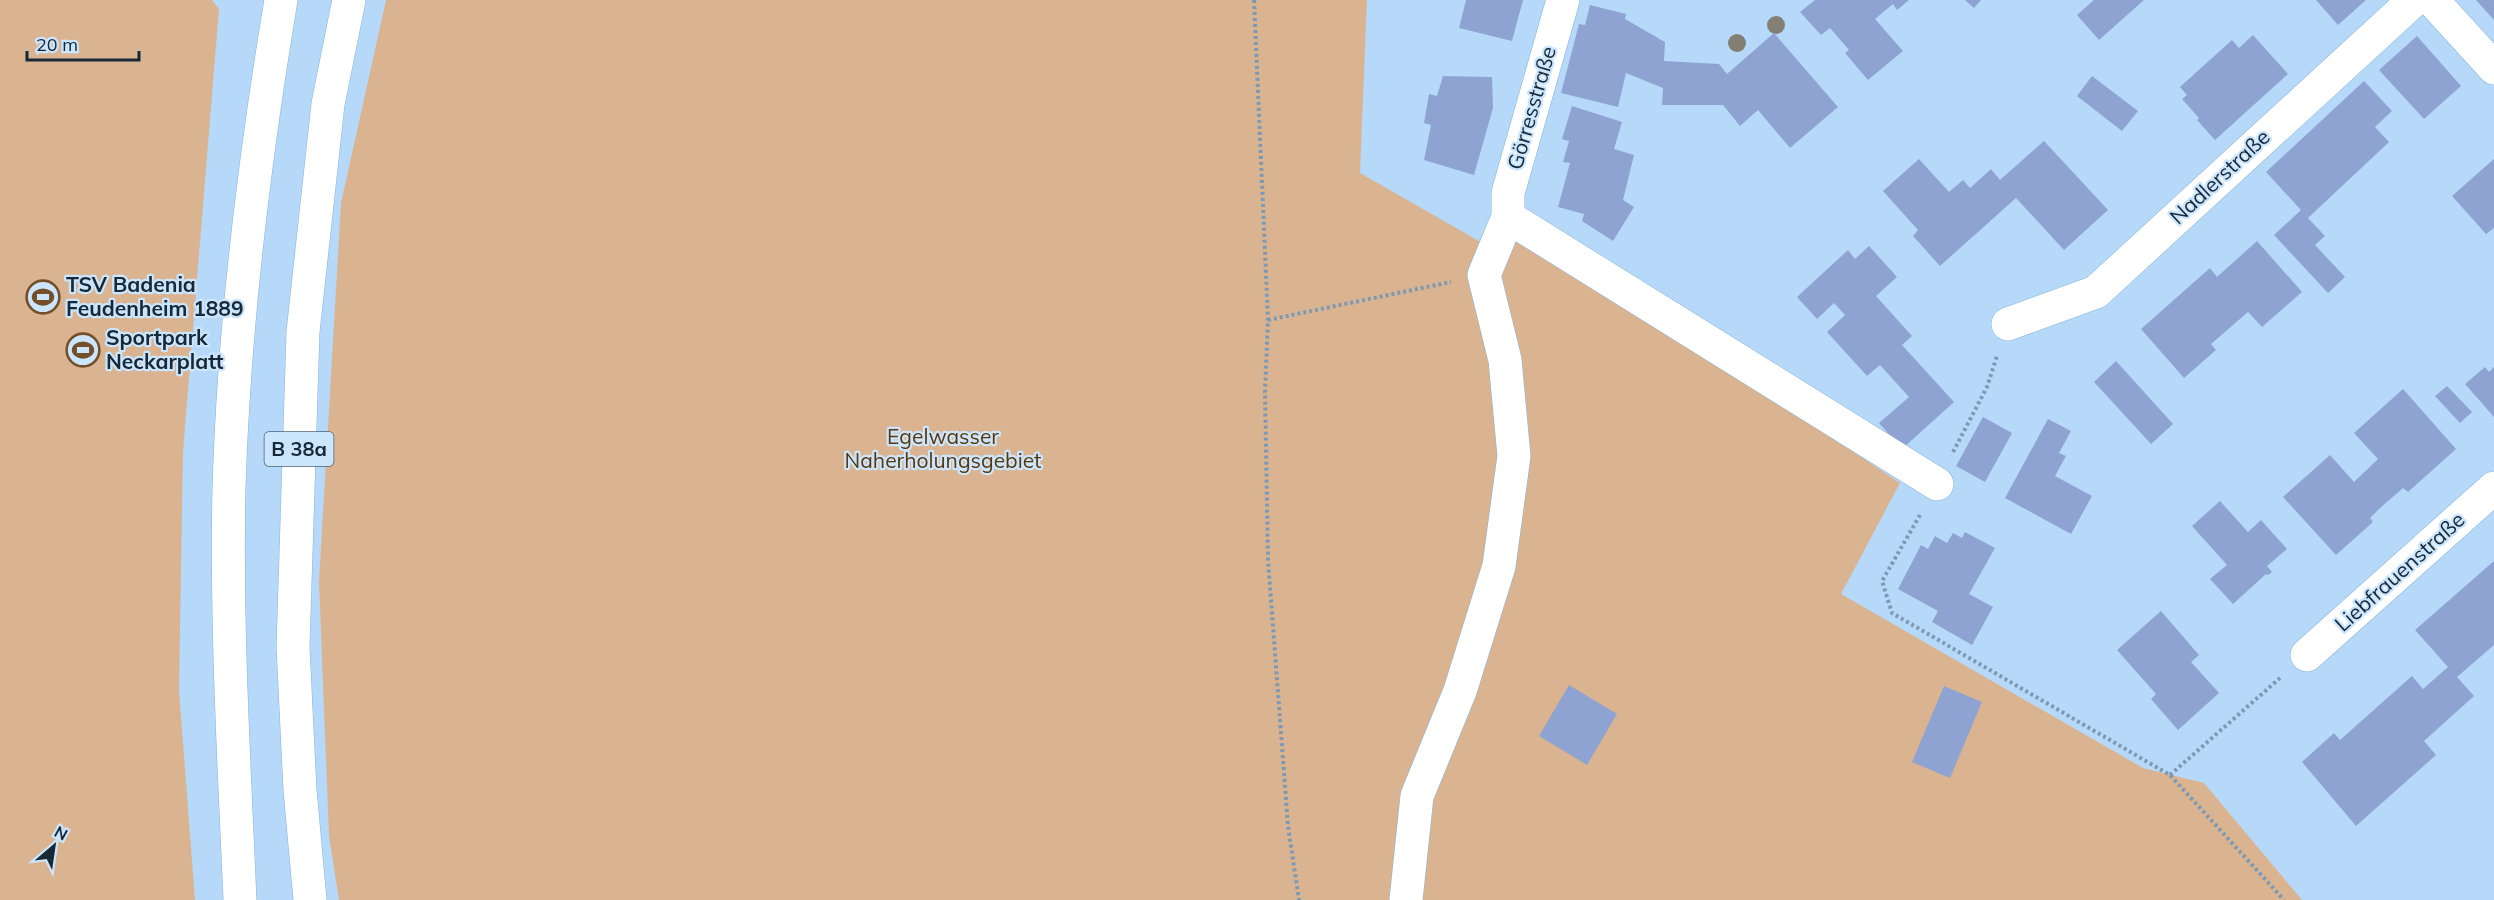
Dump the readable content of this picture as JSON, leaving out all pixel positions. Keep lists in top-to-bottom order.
{
  "streets": {
    "main road": [
      "Görresstraße",
      "Nadlerstraße",
      "B 38a",
      "Liebfrauenstraße"
    ]
  },
  "parks": ["Egelwasser Naherholungsgebiet"],
  "places": {
    "sports": ["TSV Badenia Feudenheim 1889", "Sportpark Neckarplatt"]
  },
  "scale_bar": "20 m",
  "north": "top right"
}
